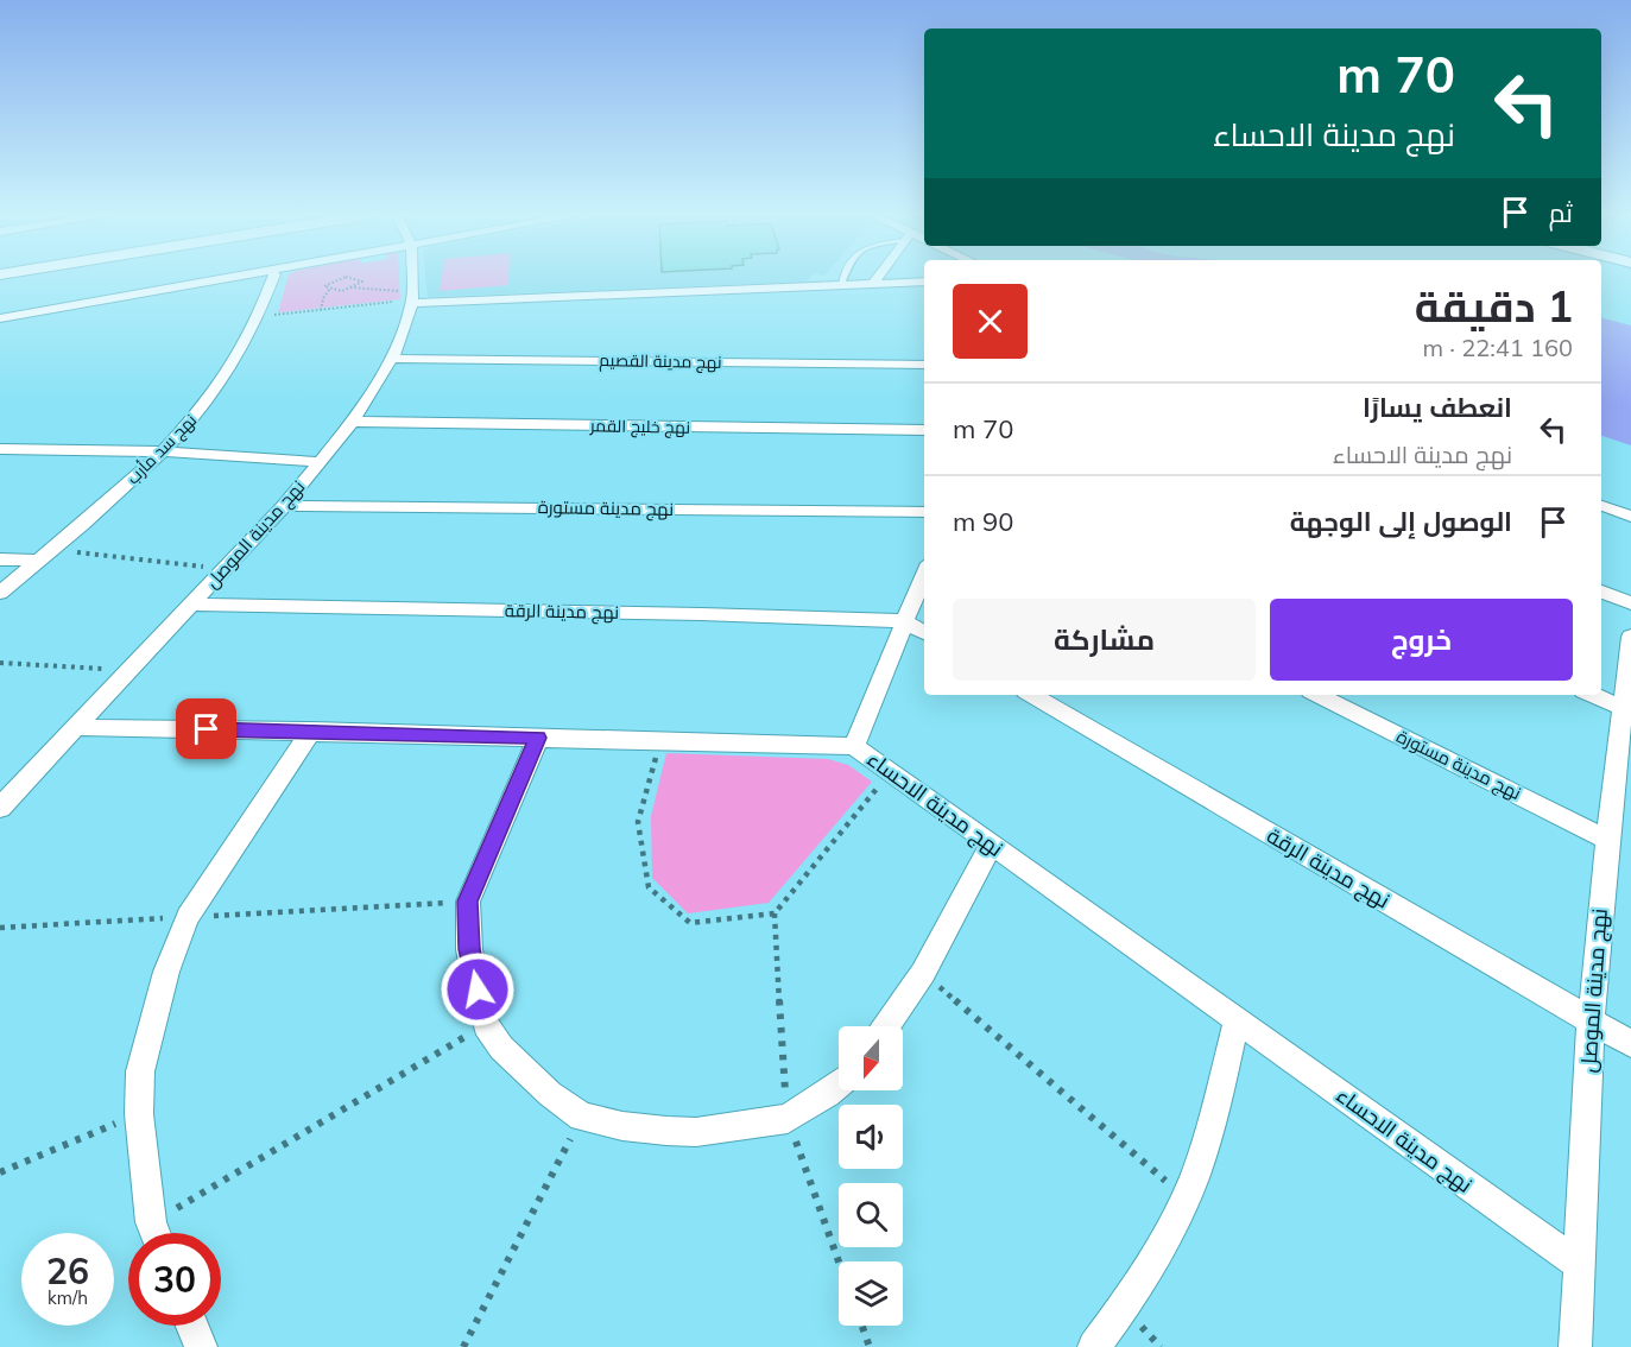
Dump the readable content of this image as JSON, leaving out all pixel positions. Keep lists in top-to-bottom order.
{
  "streets": {
    "street": [
      "نهج مدينة القصيم",
      "نهج خليج القمر",
      "نهج سد مأرب",
      "نهج مدينة مستورة",
      "نهج مدينة الموصل",
      "نهج مدينة الرقة",
      "نهج مدينة الاحساء"
    ]
  },
  "crossings": [
    ["نهج مدينة القصيم", "نهج مدينة الموصل"],
    ["نهج خليج القمر", "نهج مدينة الموصل"],
    ["نهج مدينة مستورة", "نهج مدينة الموصل"],
    ["نهج مدينة الموصل", "نهج مدينة الرقة"],
    ["نهج مدينة الموصل", "نهج مدينة الاحساء"]
  ],
  "north": "bottom",
  "page": {
    "turn": ["70 m", "نهج مدينة الاحساء"],
    "then": "ثم",
    "heading": ["1 دقيقة", "160 m · 22:41"],
    "list": [
      {
        "name": "انعطف يسارًا",
        "note": "نهج مدينة الاحساء",
        "value": "70 m"
      },
      {
        "name": "الوصول إلى الوجهة",
        "value": "90 m"
      }
    ],
    "buttons": ["خروج", "مشاركة"],
    "speed": "26 km/h",
    "limit": "30"
  }
}
